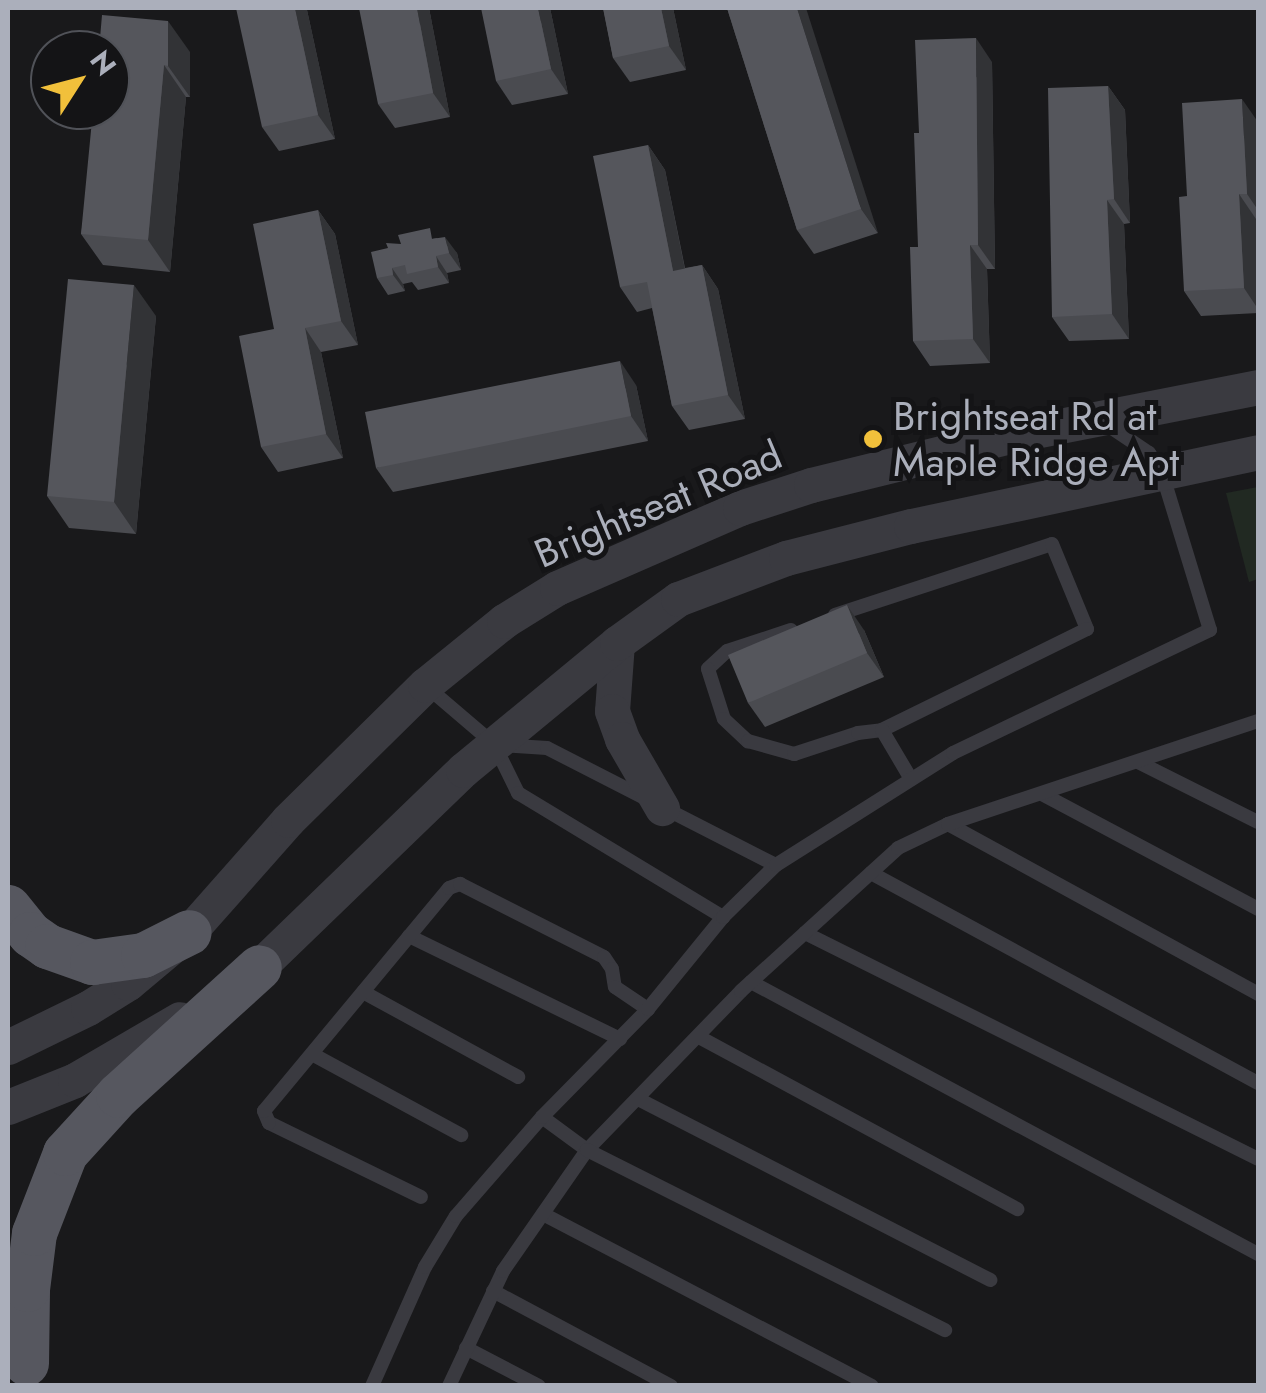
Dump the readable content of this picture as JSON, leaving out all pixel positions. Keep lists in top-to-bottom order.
{
  "streets": {
    "street": ["Brightseat Road"]
  },
  "places": ["Brightseat Rd at Maple Ridge Apt"],
  "north": "top right"
}
